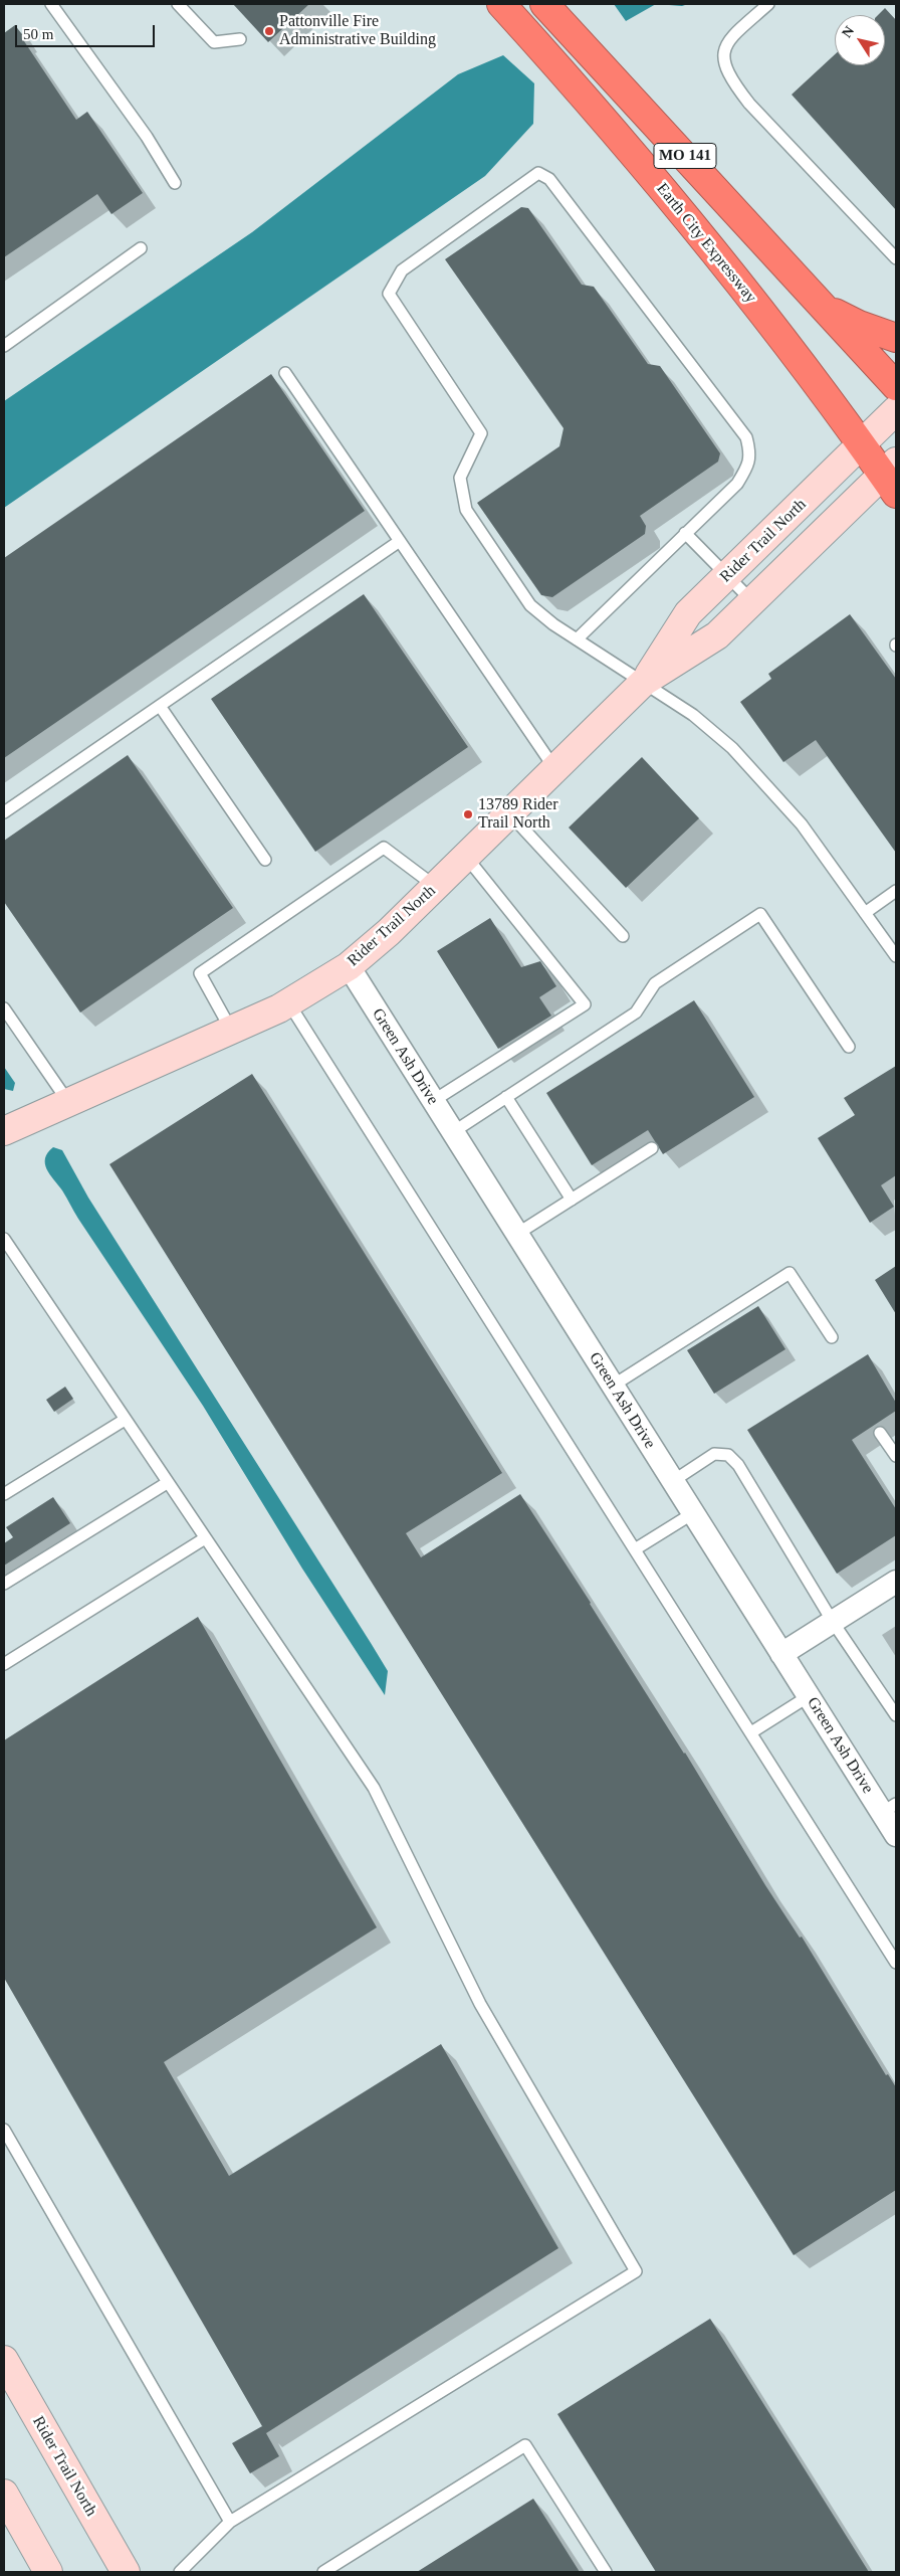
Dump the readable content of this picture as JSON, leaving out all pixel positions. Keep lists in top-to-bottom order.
{
  "streets": {
    "highway": ["MO 141", "Earth City Expressway"],
    "street": ["Rider Trail North", "Green Ash Drive"]
  },
  "crossings": [
    ["Earth City Expressway", "Rider Trail North"],
    ["Rider Trail North", "Green Ash Drive"]
  ],
  "places": ["Pattonville Fire Administrative Building", "13789 Rider Trail North"],
  "scale_bar": "50 m",
  "north": "top left"
}
